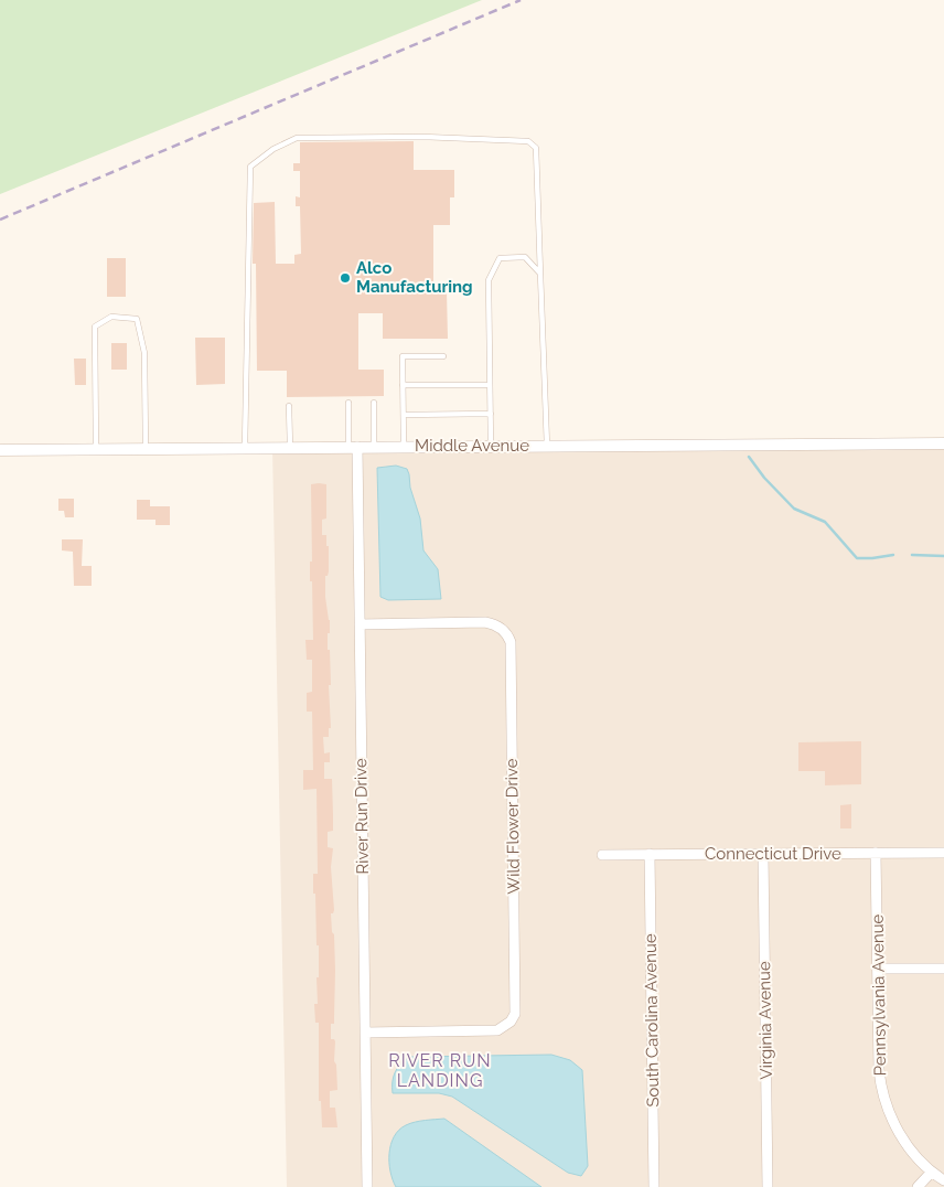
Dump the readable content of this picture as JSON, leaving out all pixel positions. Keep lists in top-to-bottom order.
{
  "streets": {
    "street": [
      "Middle Avenue",
      "River Run Drive",
      "Wild Flower Drive",
      "Connecticut Drive",
      "Pennsylvania Avenue",
      "South Carolina Avenue",
      "Virginia Avenue"
    ]
  },
  "crossings": [
    ["Middle Avenue", "River Run Drive"],
    ["River Run Drive", "Wild Flower Drive"],
    ["Connecticut Drive", "Pennsylvania Avenue"],
    ["Connecticut Drive", "South Carolina Avenue"],
    ["Connecticut Drive", "Virginia Avenue"]
  ],
  "districts": ["RIVER RUN LANDING"],
  "places": ["Alco Manufacturing"]
}
